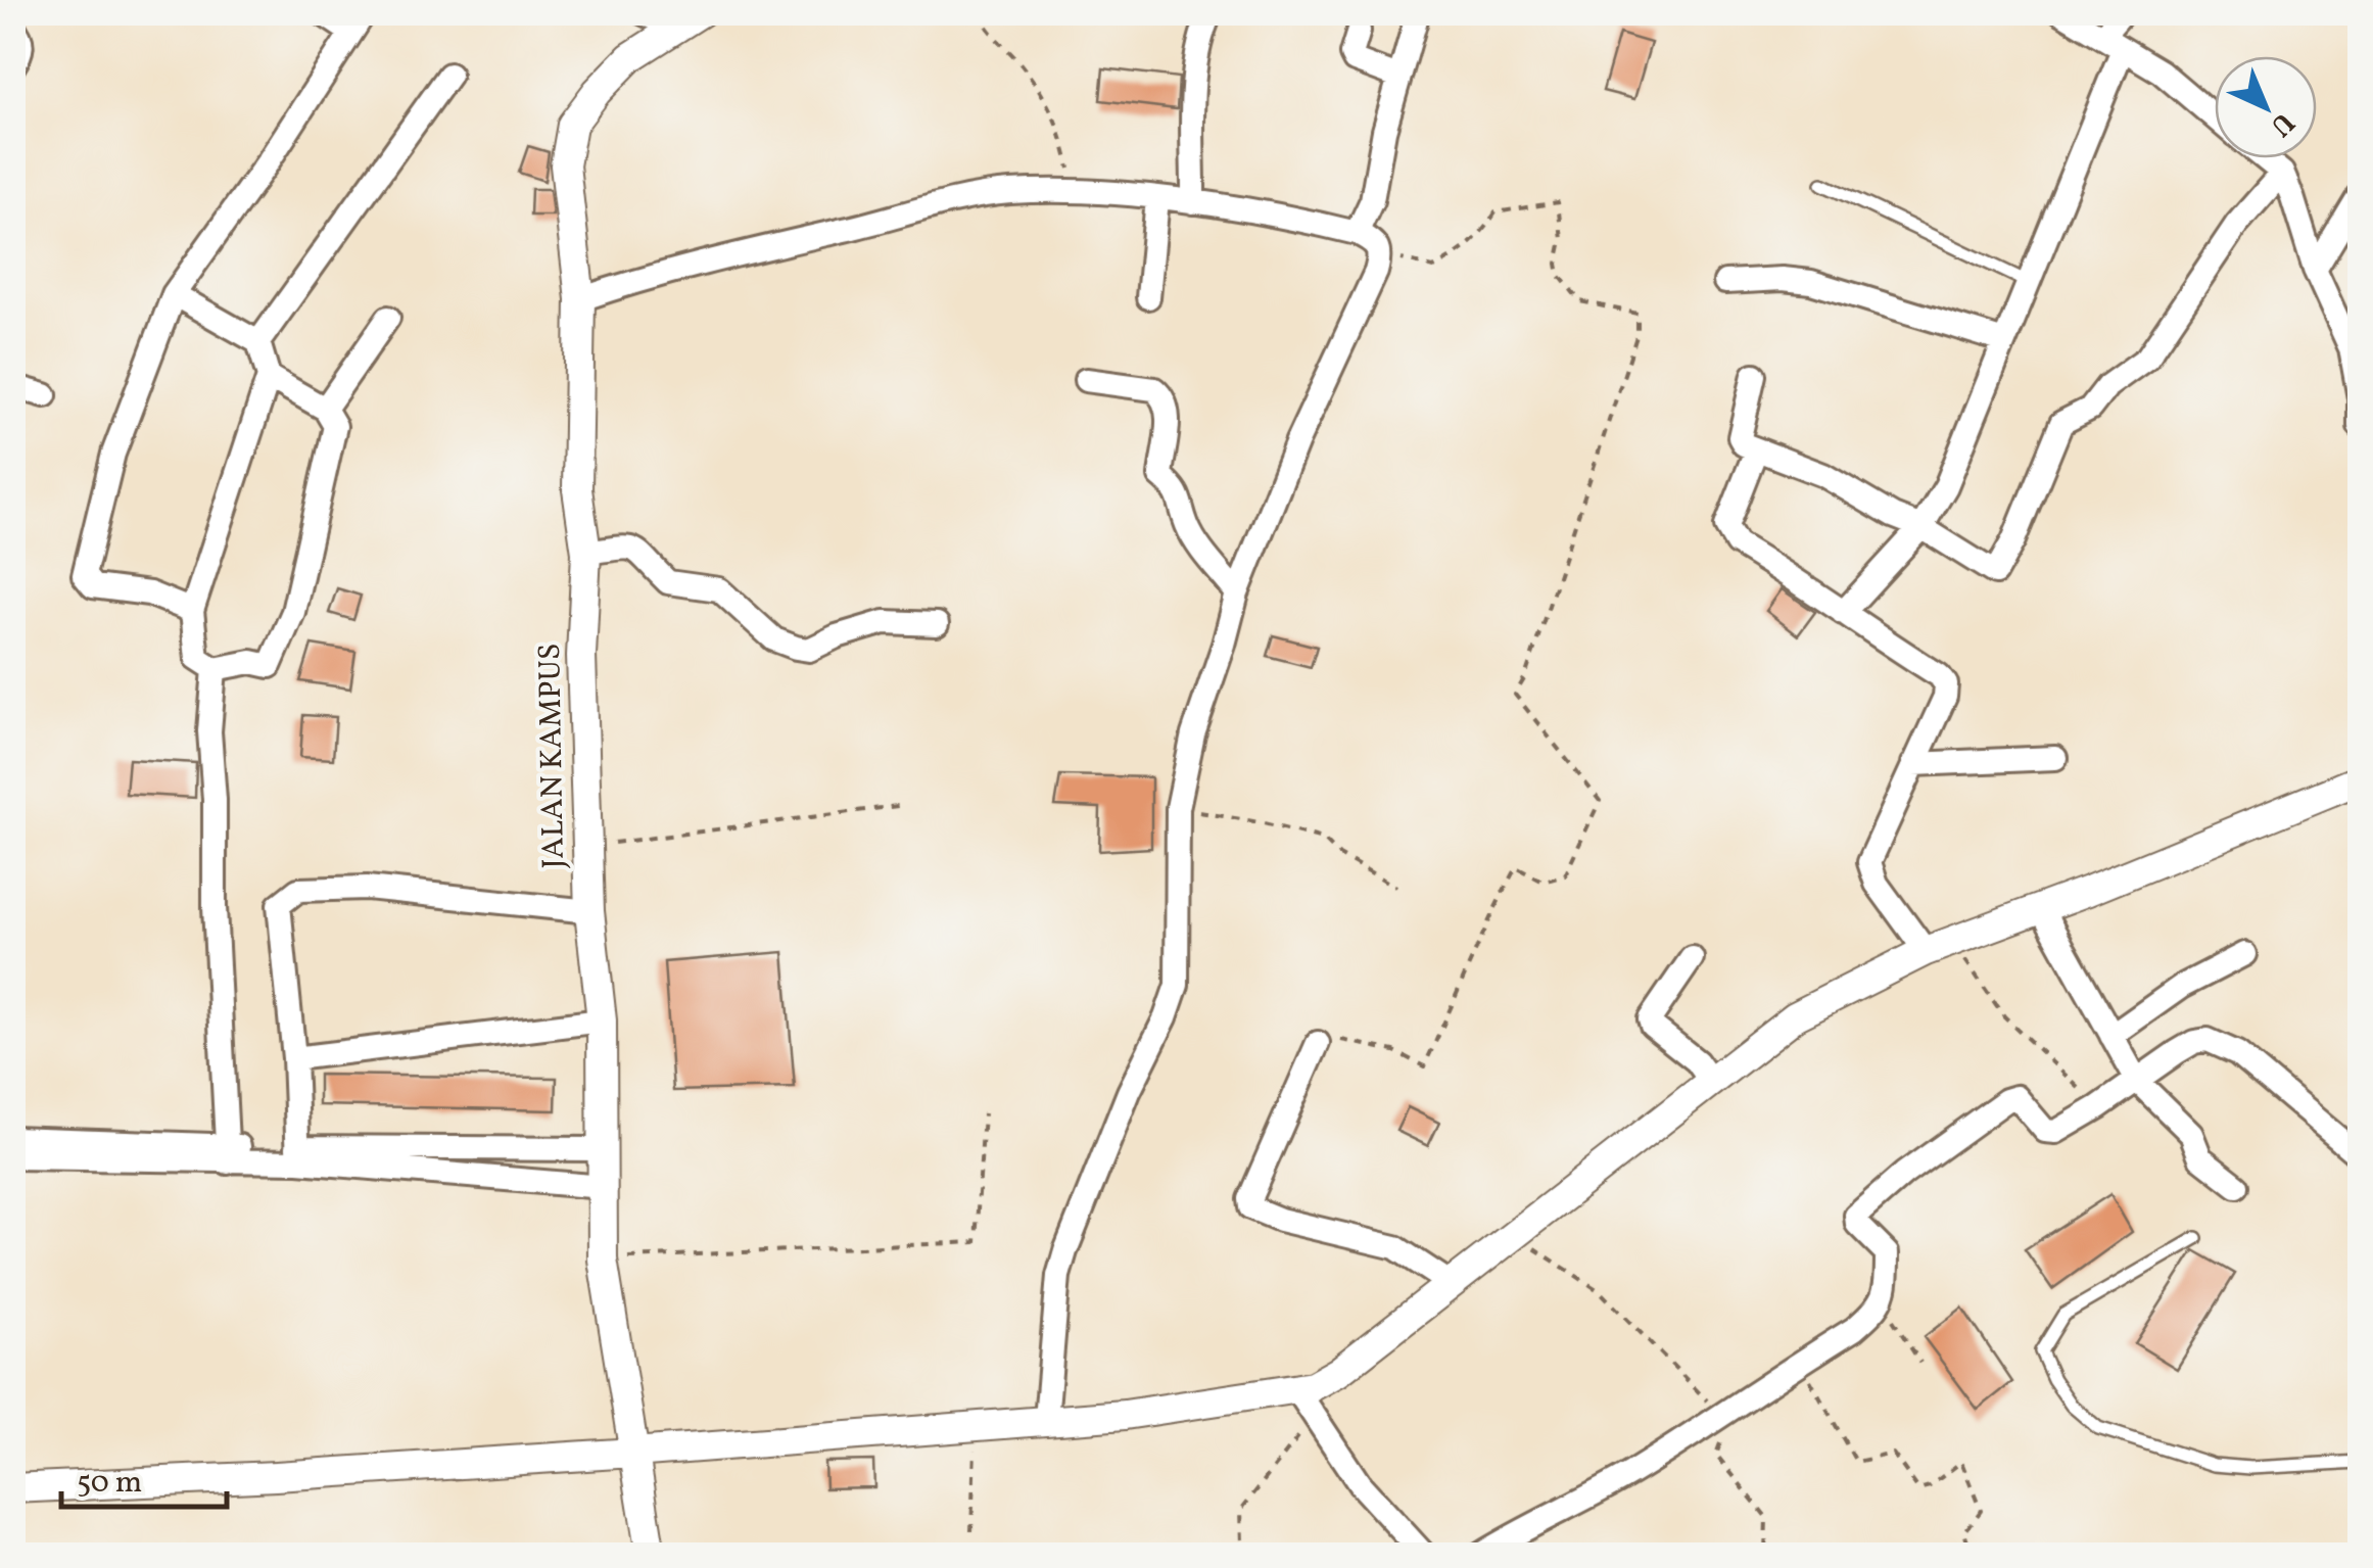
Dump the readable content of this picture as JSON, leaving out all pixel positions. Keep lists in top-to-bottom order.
{
  "streets": {
    "street": ["JALAN KAMPUS"]
  },
  "scale_bar": "50 m",
  "north": "bottom right"
}
